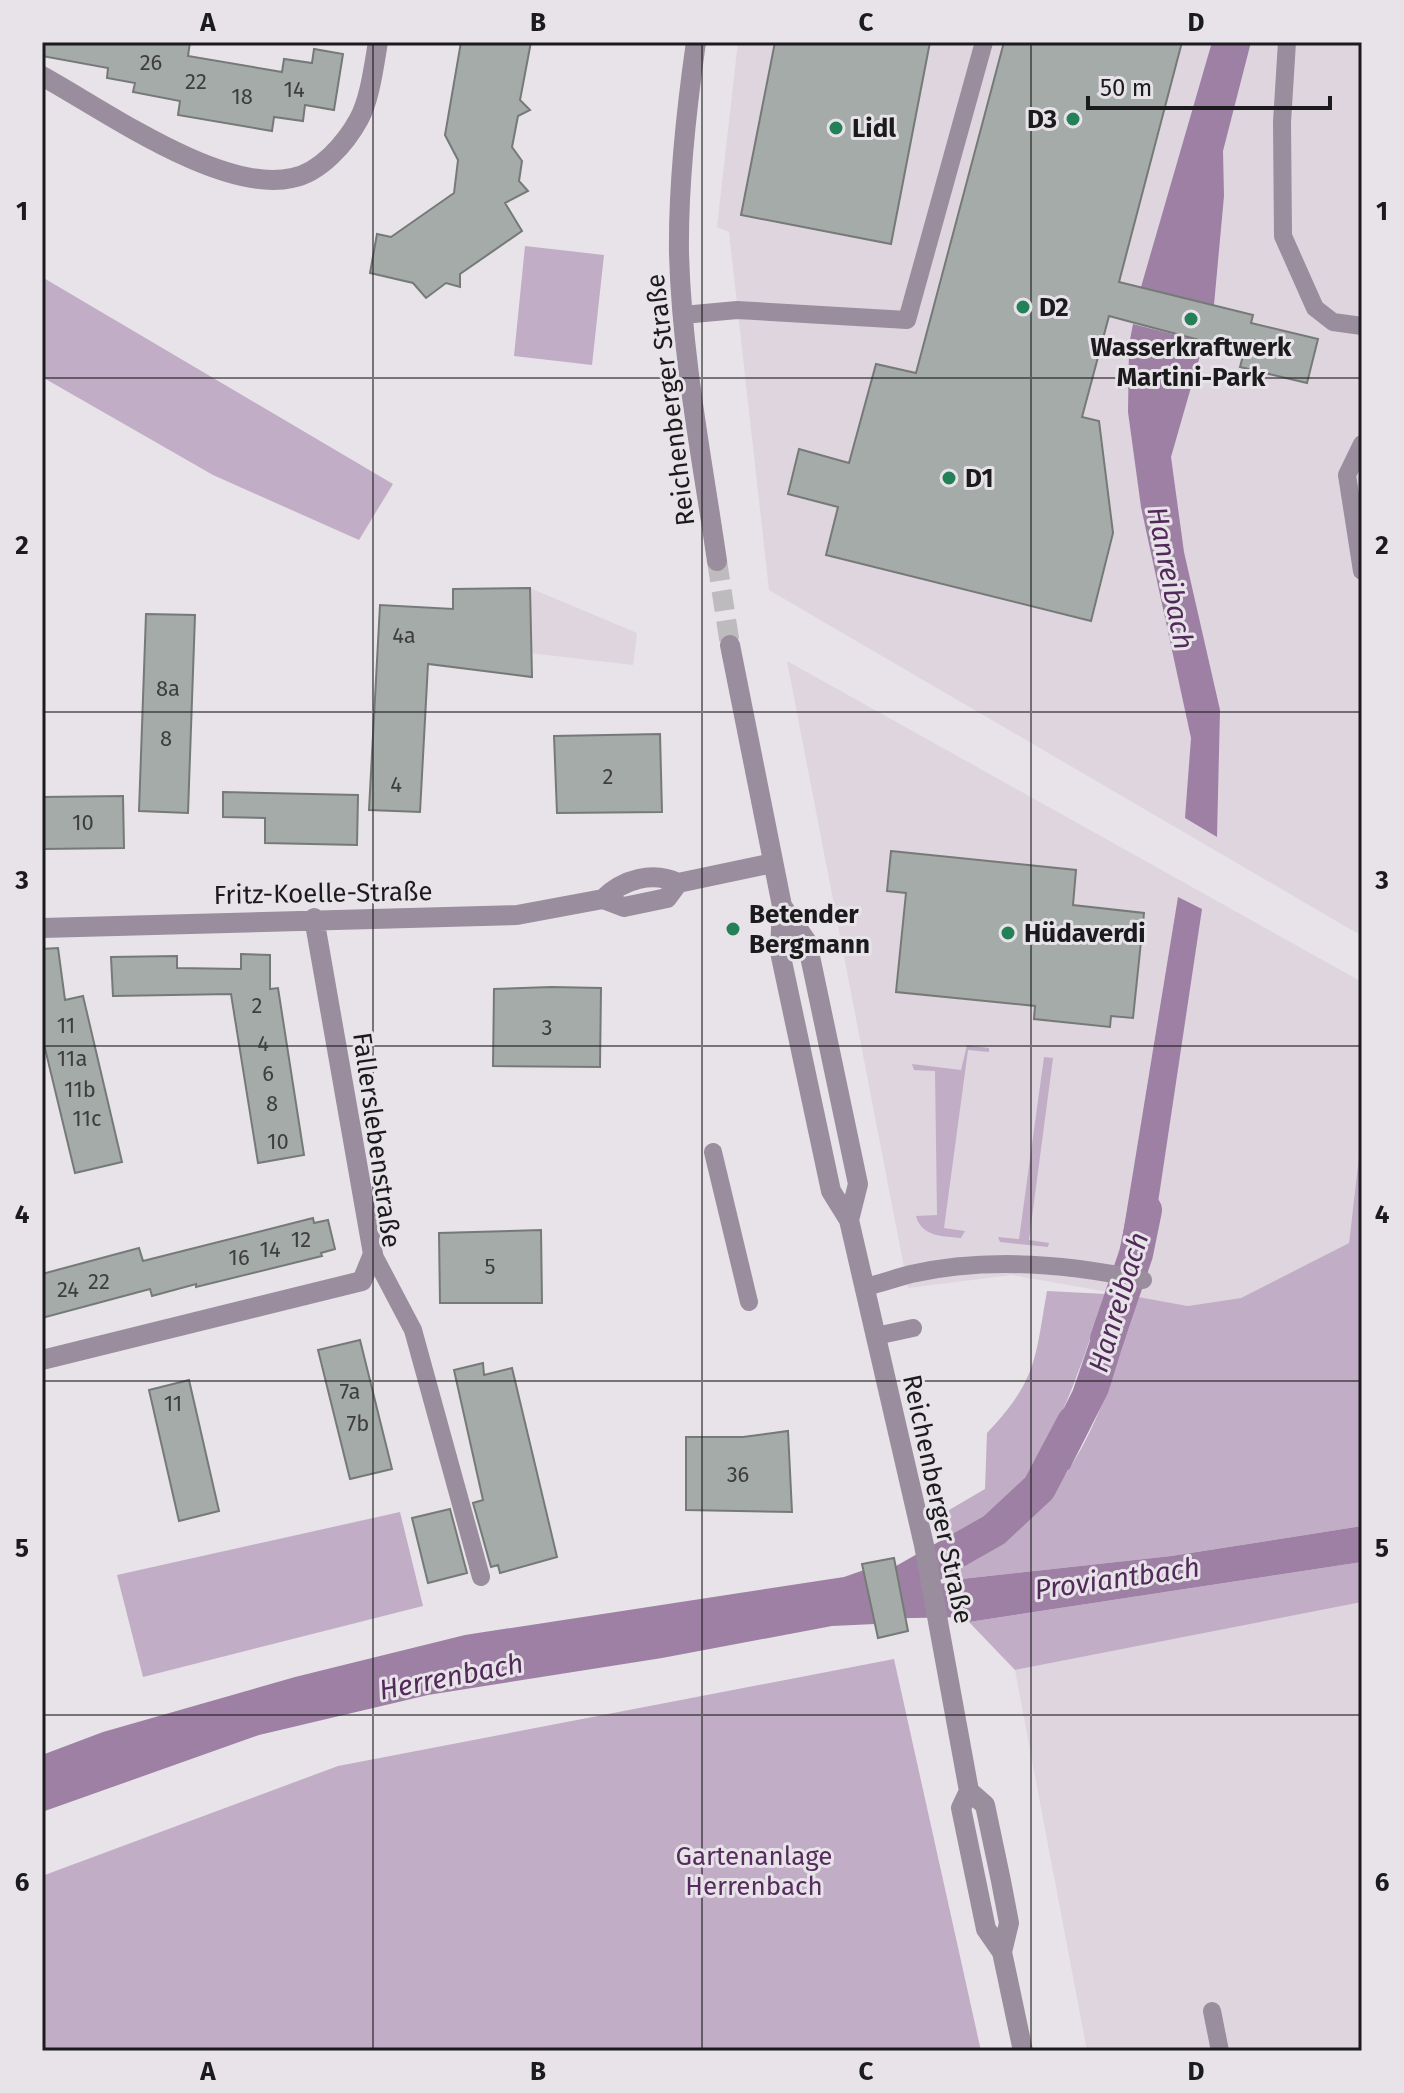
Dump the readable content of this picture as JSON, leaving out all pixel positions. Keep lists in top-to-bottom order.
{
  "streets": {
    "street": ["Reichenberger Straße", "Fritz-Koelle-Straße", "Fallerslebenstraße"]
  },
  "crossings": [
    ["Reichenberger Straße", "Fritz-Koelle-Straße"],
    ["Fritz-Koelle-Straße", "Fallerslebenstraße"]
  ],
  "water": ["Hanreibach", "Proviantbach", "Herrenbach"],
  "parks": ["Gartenanlage Herrenbach"],
  "places": [
    "D3",
    "Lidl",
    "D2",
    "Wasserkraftwerk Martini-Park",
    "D1",
    "Betender Bergmann",
    "Hüdaverdi"
  ],
  "house_numbers": [
    "26",
    "22",
    "14",
    "18",
    "4a",
    "8a",
    "8",
    "2",
    "4",
    "10",
    "2",
    "11",
    "3",
    "4",
    "11a",
    "6",
    "11b",
    "8",
    "11c",
    "10",
    "12",
    "14",
    "16",
    "5",
    "22",
    "24",
    "7a",
    "11",
    "7b",
    "36"
  ],
  "scale_bar": "50 m",
  "grid": {
    "columns": [
      "A",
      "B",
      "C",
      "D"
    ],
    "rows": [
      "1",
      "2",
      "3",
      "4",
      "5",
      "6"
    ]
  }
}
